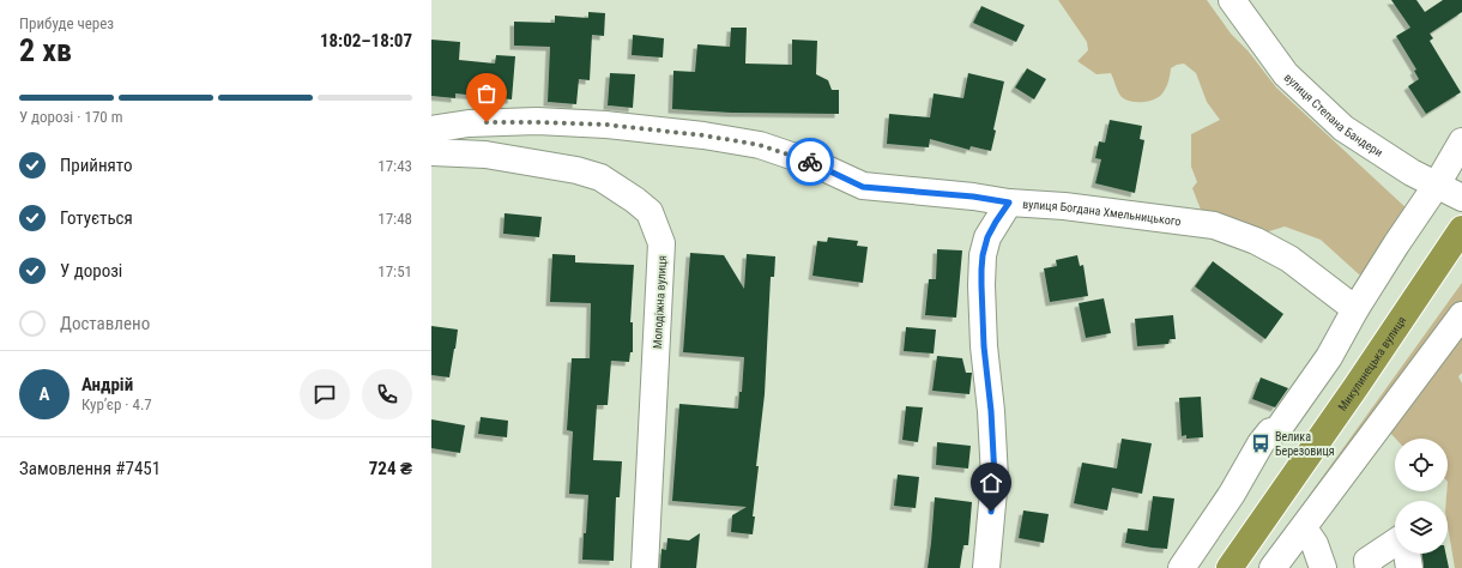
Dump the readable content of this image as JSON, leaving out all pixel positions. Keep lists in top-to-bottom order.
{
  "streets": {
    "highway": ["Микулинецька вулиця"],
    "street": ["вулиця Степана Бандери", "вулиця Богдана Хмельницького", "Молодіжна вулиця"]
  },
  "places": {
    "bus stop": ["Велика Березовиця"]
  },
  "page": {
    "heading": ["2 хв", "Прибуде через", "18:02–18:07"],
    "panel": [
      "Андрій",
      "Кур’єр · 4.7",
      "Замовлення #7451",
      "724 ₴"
    ],
    "bar": "У дорозі · 170 m",
    "list": [
      ["Прийнято", "17:43"],
      ["Готується", "17:48"],
      ["У дорозі", "17:51"],
      "Доставлено"
    ],
    "round": "А"
  }
}
